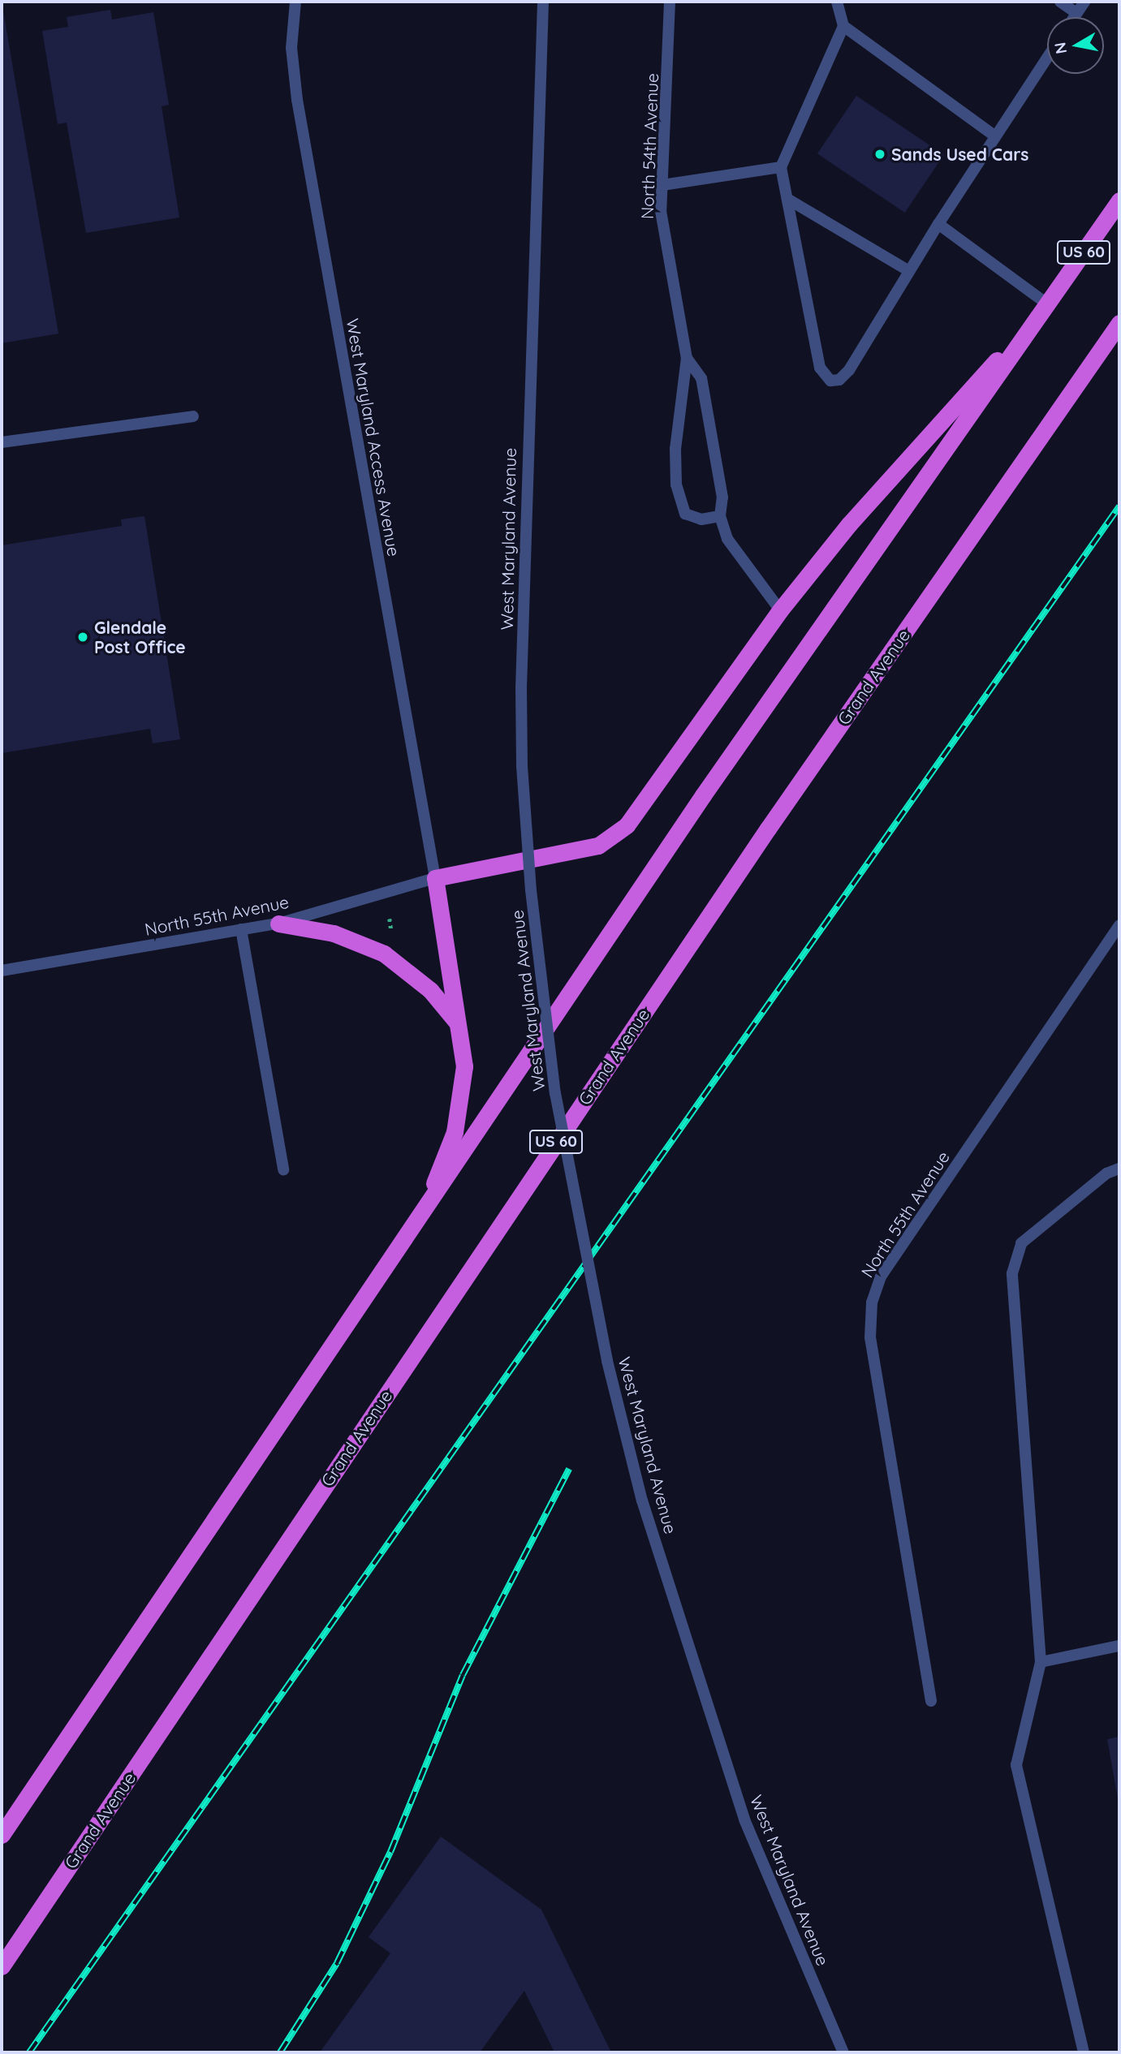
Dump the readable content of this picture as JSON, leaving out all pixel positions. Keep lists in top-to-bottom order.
{
  "streets": {
    "highway": ["US 60", "Grand Avenue"],
    "street": [
      "North 54th Avenue",
      "West Maryland Access Avenue",
      "West Maryland Avenue",
      "North 55th Avenue"
    ]
  },
  "crossings": [
    ["West Maryland Access Avenue", "North 55th Avenue"]
  ],
  "places": ["Sands Used Cars", "Glendale Post Office"],
  "north": "left"
}
